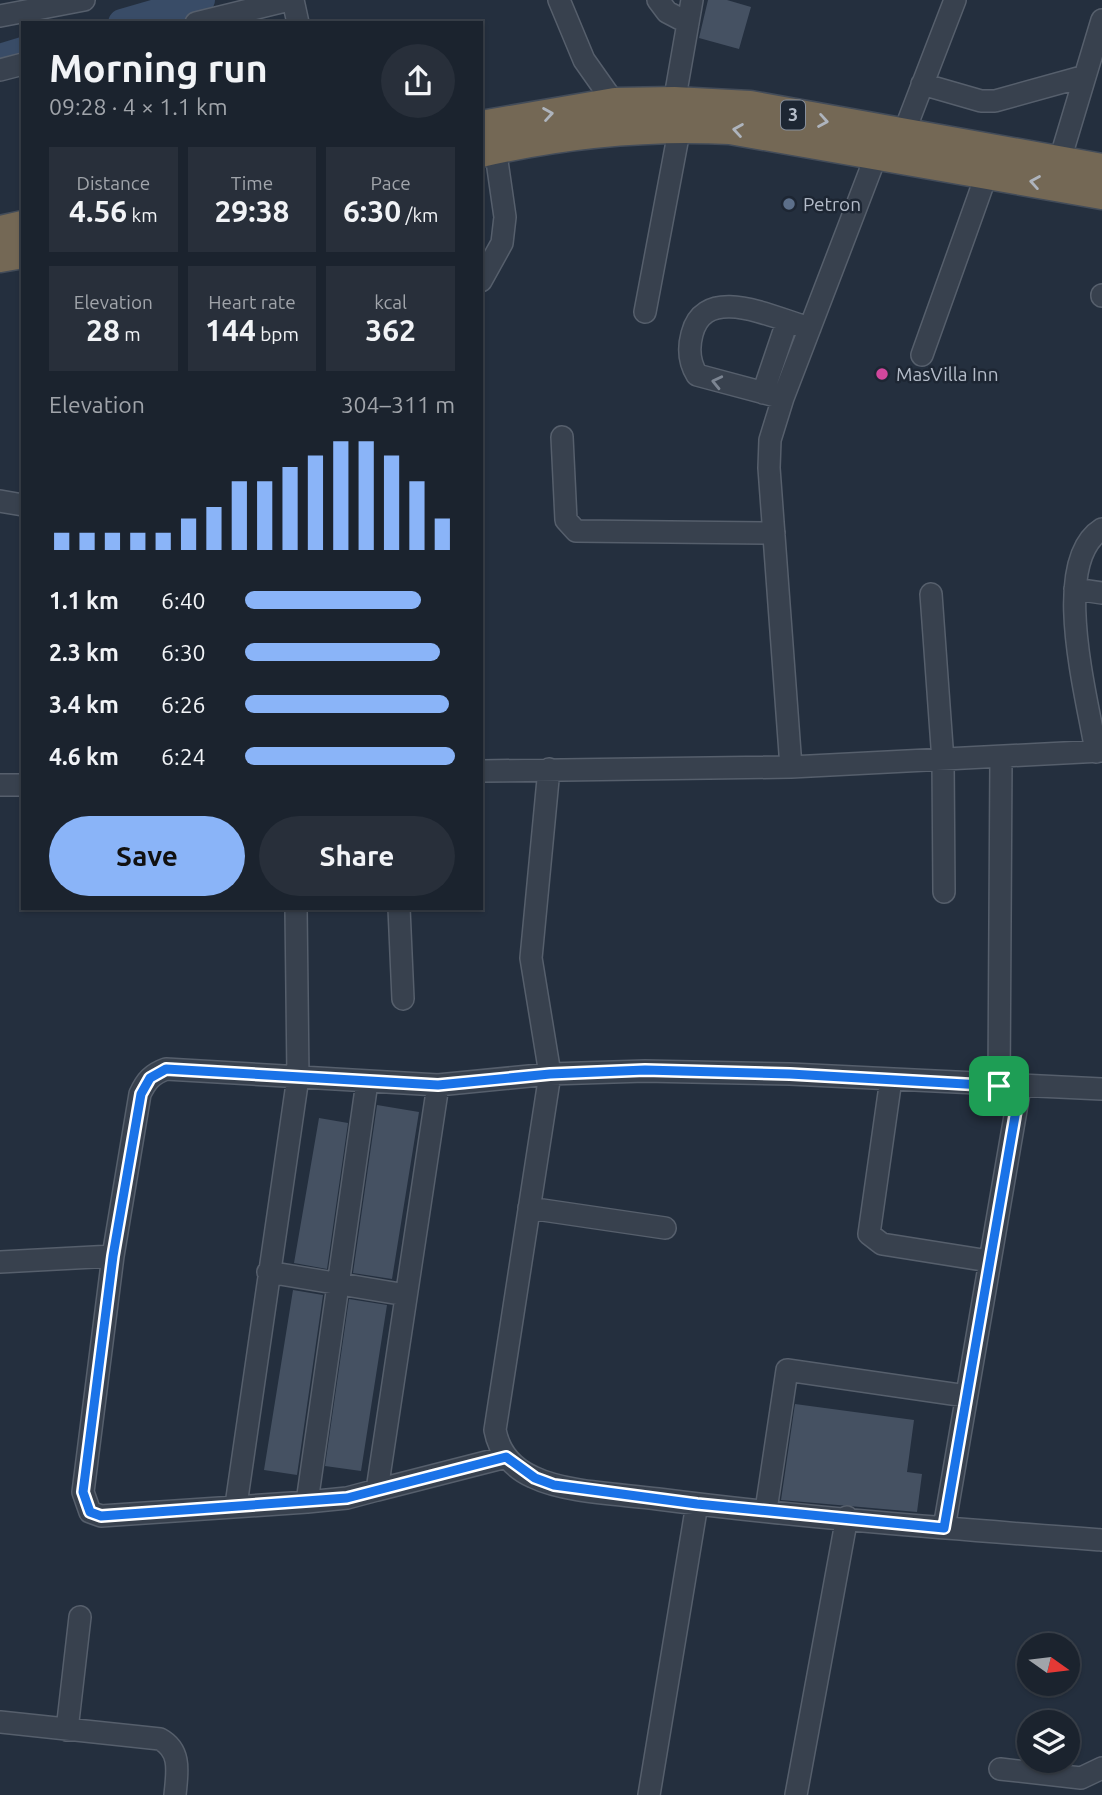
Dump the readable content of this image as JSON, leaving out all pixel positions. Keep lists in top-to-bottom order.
{
  "streets": {
    "highway": ["3"]
  },
  "places": ["Petron", "MasVilla Inn"],
  "north": "right",
  "page": {
    "heading": ["Morning run", "09:28 · 4 × 1.1 km"],
    "stats": [
      ["Distance", "4.56 km"],
      ["Time", "29:38"],
      ["Pace", "6:30 /km"],
      ["Elevation", "28 m"],
      ["Heart rate", "144 bpm"],
      ["kcal", "362"]
    ],
    "chart": ["Elevation", "304–311 m"],
    "list": [
      {
        "name": "1.1 km",
        "note": "6:40"
      },
      {
        "name": "2.3 km",
        "note": "6:30"
      },
      {
        "name": "3.4 km",
        "note": "6:26"
      },
      {
        "name": "4.6 km",
        "note": "6:24"
      }
    ],
    "buttons": ["Save", "Share"]
  }
}
